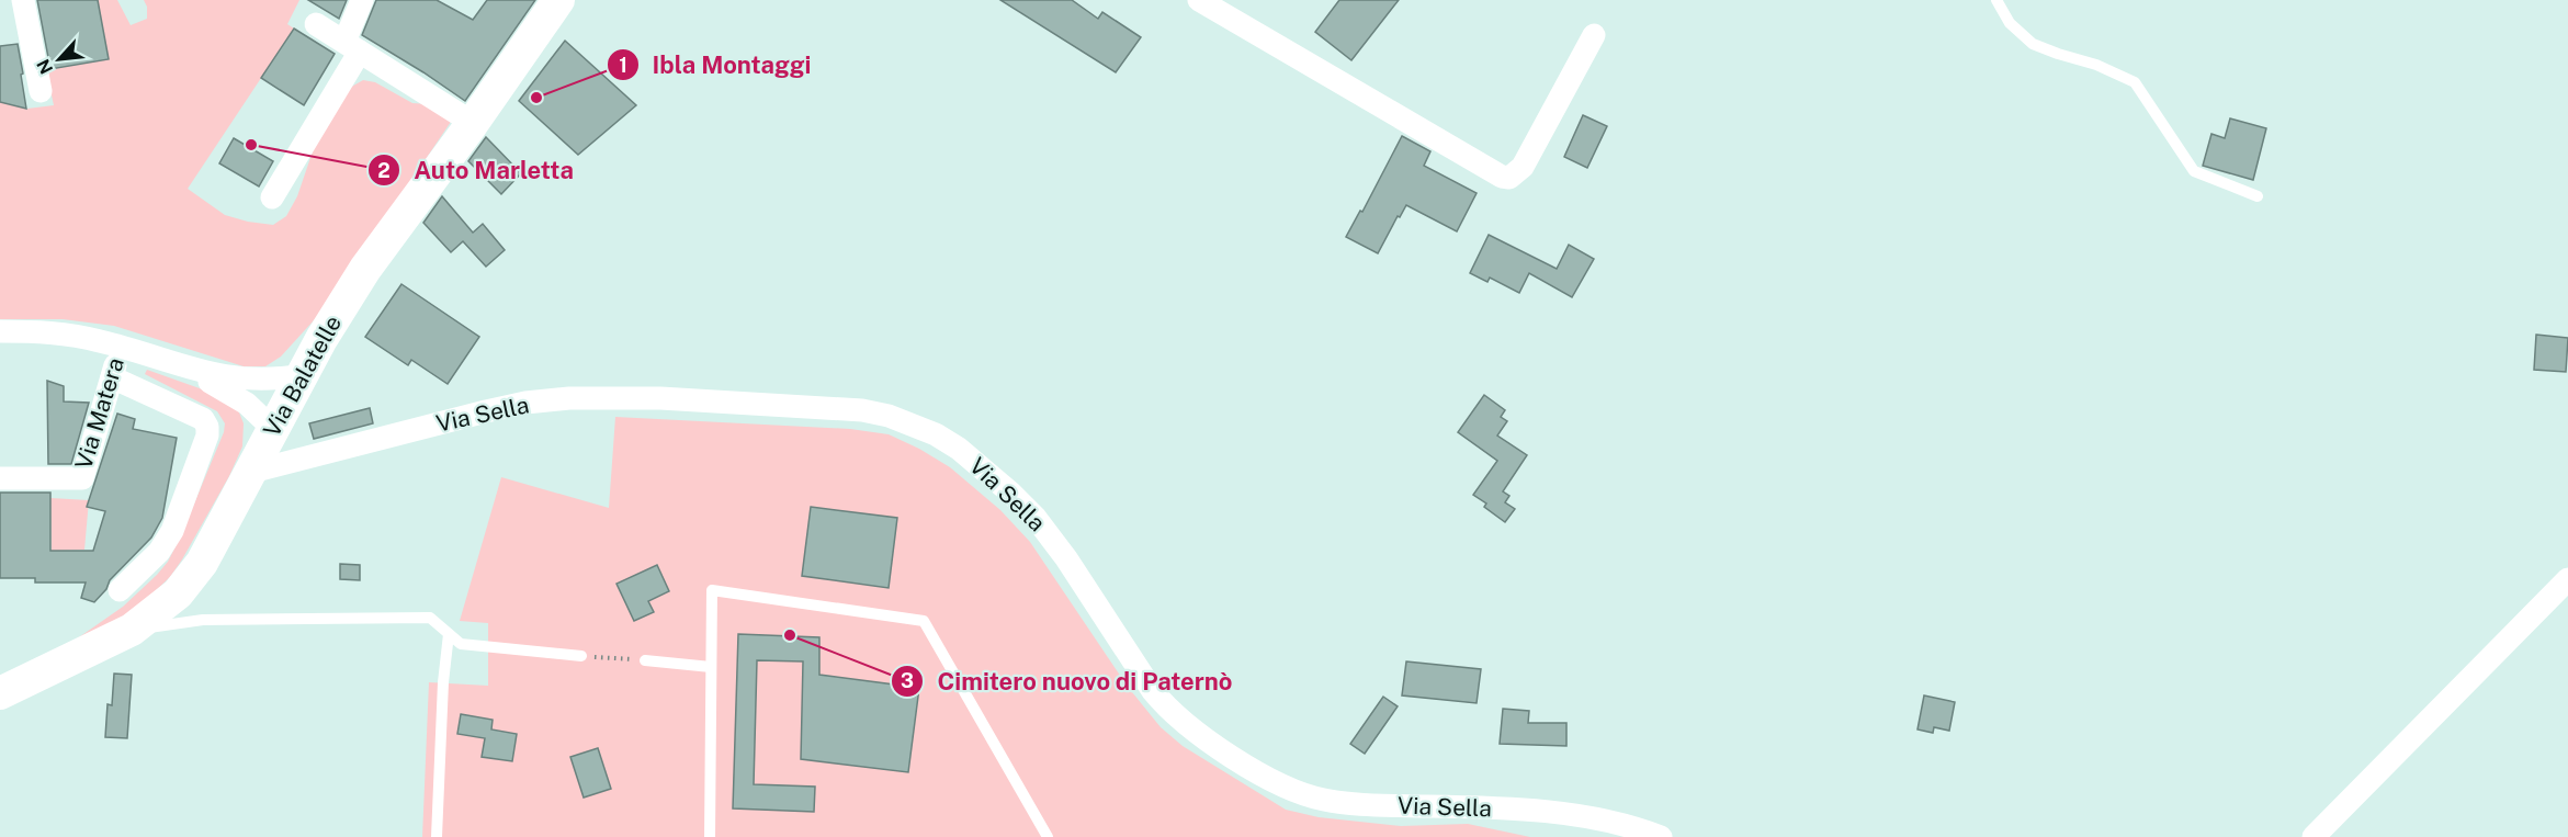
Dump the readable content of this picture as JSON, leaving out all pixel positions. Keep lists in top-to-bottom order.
{
  "streets": {
    "street": ["Via Balatelle", "Via Matera", "Via Sella"]
  },
  "crossings": [
    ["Via Balatelle", "Via Sella"]
  ],
  "places": ["Ibla Montaggi", "Auto Marletta", "Cimitero nuovo di Paternò"],
  "north": "bottom left"
}
